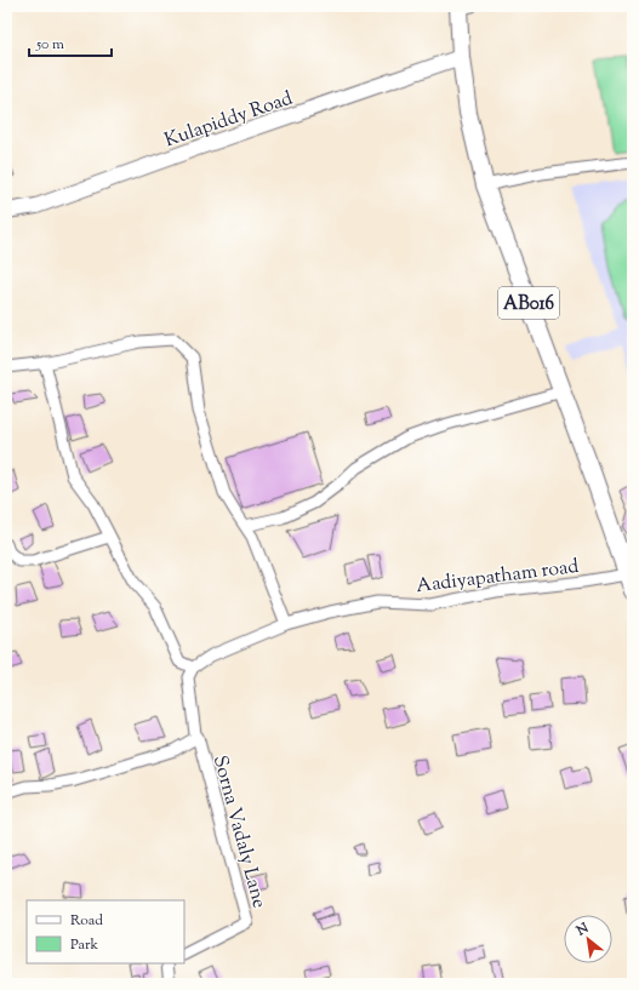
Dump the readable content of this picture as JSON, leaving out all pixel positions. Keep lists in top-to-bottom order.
{
  "streets": {
    "main road": ["Kulapiddy Road", "AB016"],
    "street": ["Aadiyapatham road", "Sorna Vadaly Lane"]
  },
  "crossings": [
    ["Kulapiddy Road", "AB016"],
    ["AB016", "Aadiyapatham road"]
  ],
  "legend": ["Road", "Park"],
  "scale_bar": "50 m",
  "north": "top left"
}
